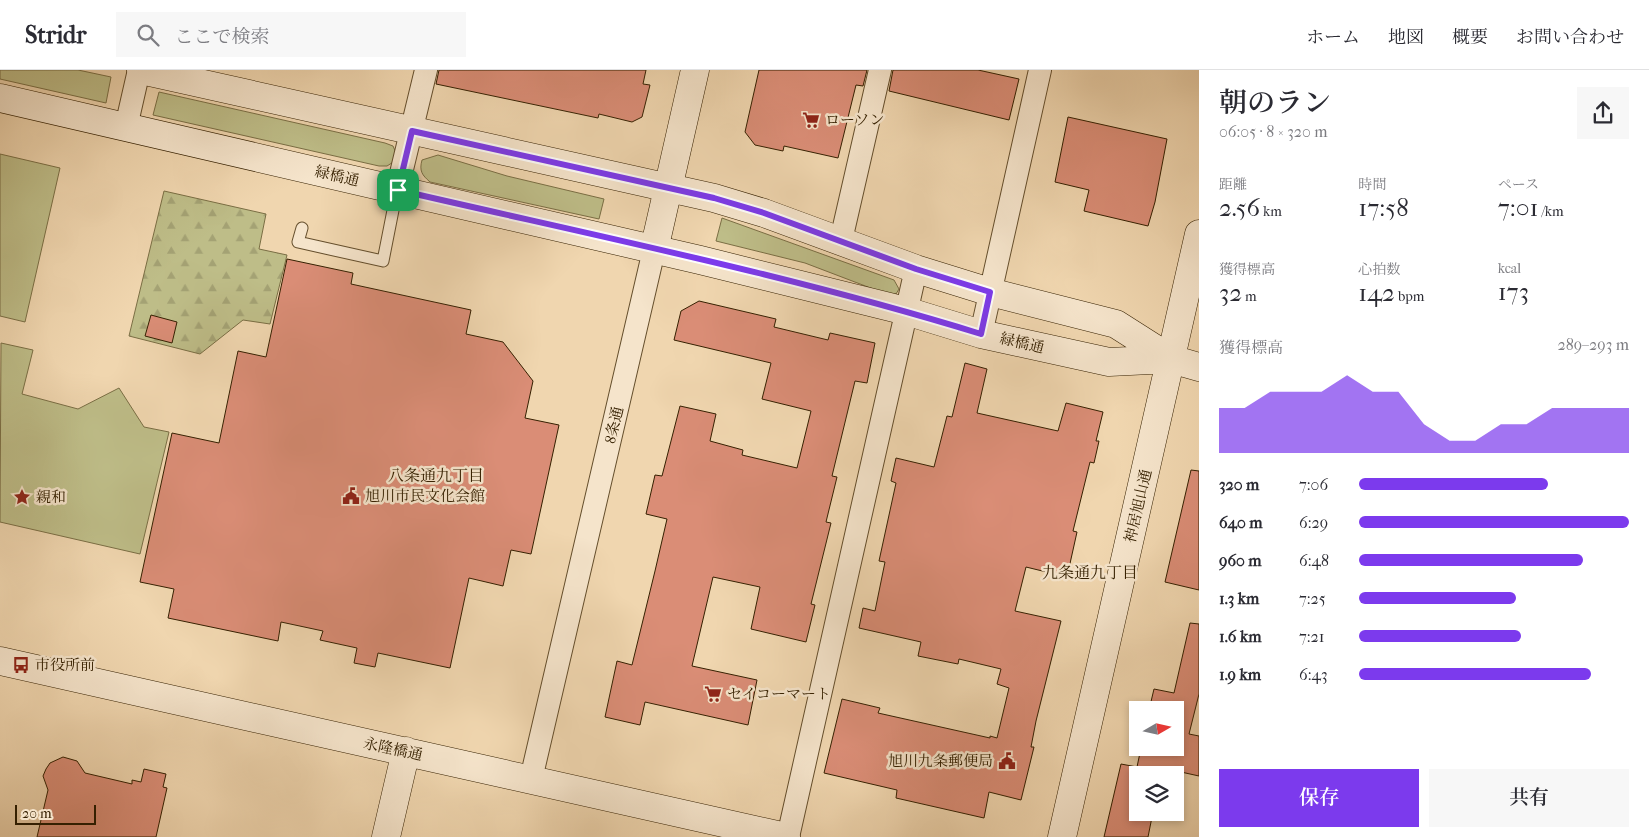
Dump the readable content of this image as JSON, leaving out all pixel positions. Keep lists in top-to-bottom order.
{
  "streets": {
    "street": [
      "緑橋通",
      "8条通",
      "神居旭山通",
      "永隆橋通"
    ]
  },
  "crossings": [
    ["緑橋通", "8条通"],
    ["緑橋通", "神居旭山通"],
    ["8条通", "永隆橋通"]
  ],
  "districts": ["八条通九丁目", "九条通九丁目"],
  "places": {
    "supermarket": ["ローソン", "セイコーマート"],
    "public building": ["旭川市民文化会館", "旭川九条郵便局"],
    "place": ["親和"],
    "bus stop": ["市役所前"]
  },
  "scale_bar": "20 m",
  "north": "right",
  "page": {
    "header": "Stridr",
    "search": "ここで検索",
    "nav": [
      "ホーム",
      "地図",
      "概要",
      "お問い合わせ"
    ],
    "heading": ["朝のラン", "06:05 · 8 × 320 m"],
    "stats": [
      ["距離", "2.56 km"],
      ["時間", "17:58"],
      ["ペース", "7:01 /km"],
      ["獲得標高", "32 m"],
      ["心拍数", "142 bpm"],
      ["kcal", "173"]
    ],
    "chart": ["獲得標高", "289–293 m"],
    "list": [
      {
        "name": "320 m",
        "note": "7:06"
      },
      {
        "name": "640 m",
        "note": "6:29"
      },
      {
        "name": "960 m",
        "note": "6:48"
      },
      {
        "name": "1.3 km",
        "note": "7:25"
      },
      {
        "name": "1.6 km",
        "note": "7:21"
      },
      {
        "name": "1.9 km",
        "note": "6:43"
      }
    ],
    "buttons": ["保存", "共有"],
    "scale": "20 m"
  }
}
